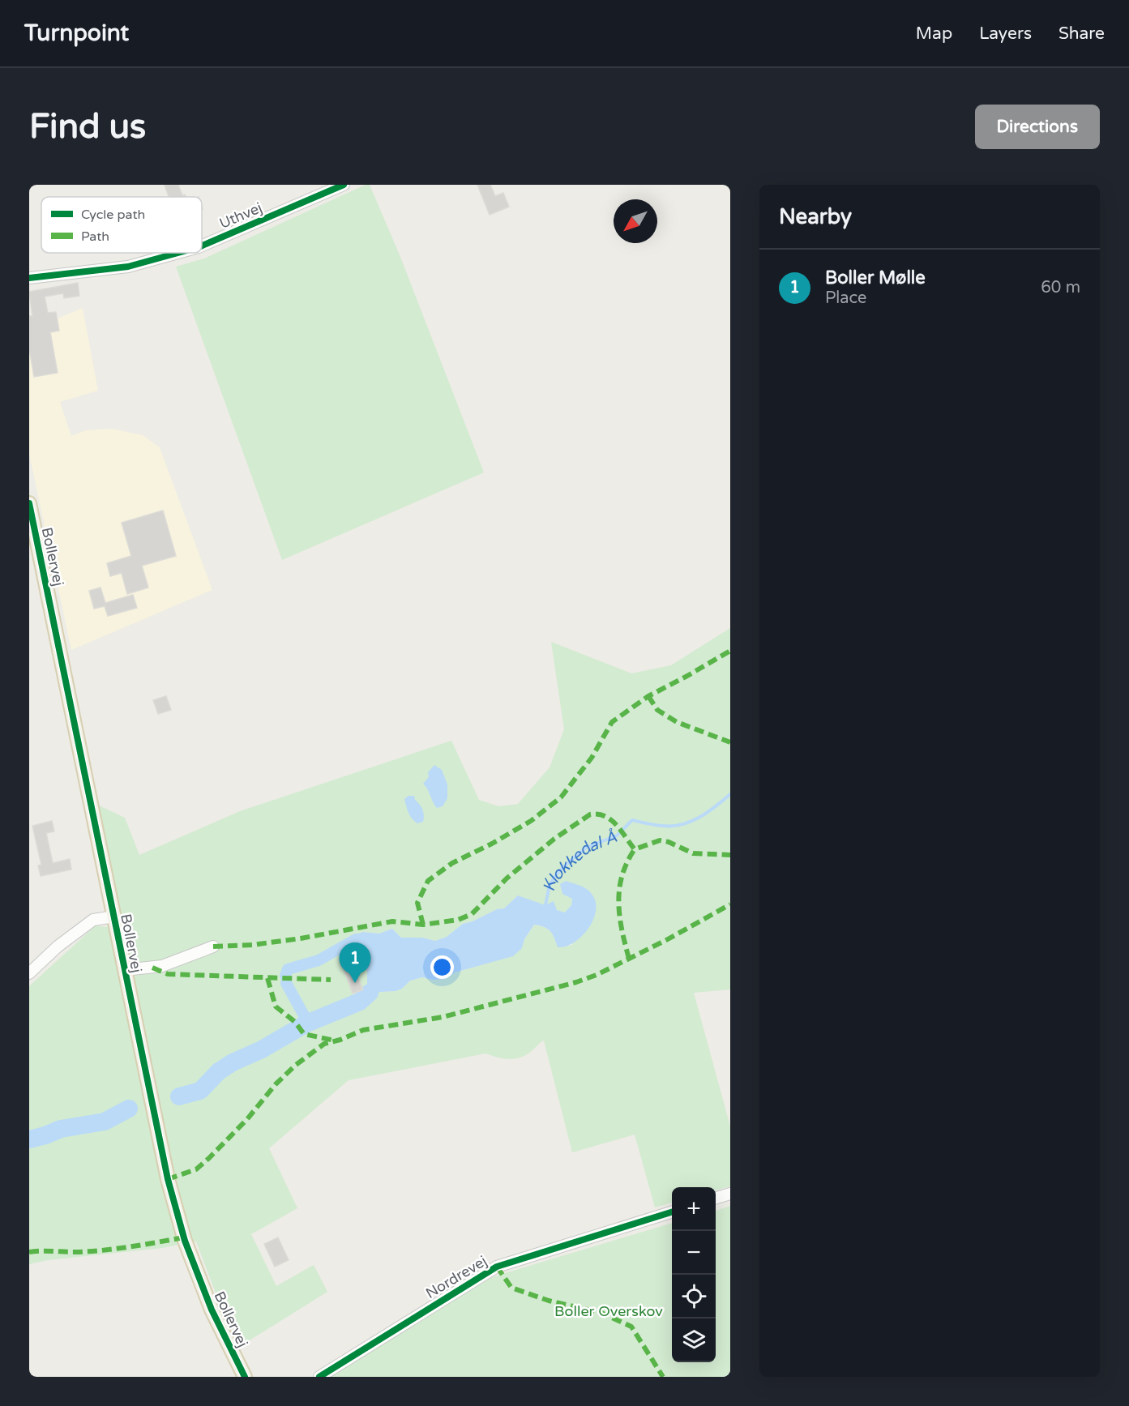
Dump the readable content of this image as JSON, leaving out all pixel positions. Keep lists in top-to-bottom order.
{
  "streets": {
    "main road": ["Bollervej"],
    "street": ["Uthvej", "Nordrevej"]
  },
  "water": ["Klokkedal Å"],
  "parks": ["Boller Overskov"],
  "legend": ["Cycle path", "Path"],
  "north": "bottom left",
  "page": {
    "header": "Turnpoint",
    "nav": ["Map", "Layers", "Share"],
    "buttons": "Directions",
    "title": "Find us",
    "heading": "Nearby",
    "list": [
      {
        "mark": "1",
        "name": "Boller Mølle",
        "note": "Place",
        "value": "60 m"
      }
    ],
    "pins": "1",
    "map_buttons": ["+", "−"]
  }
}
